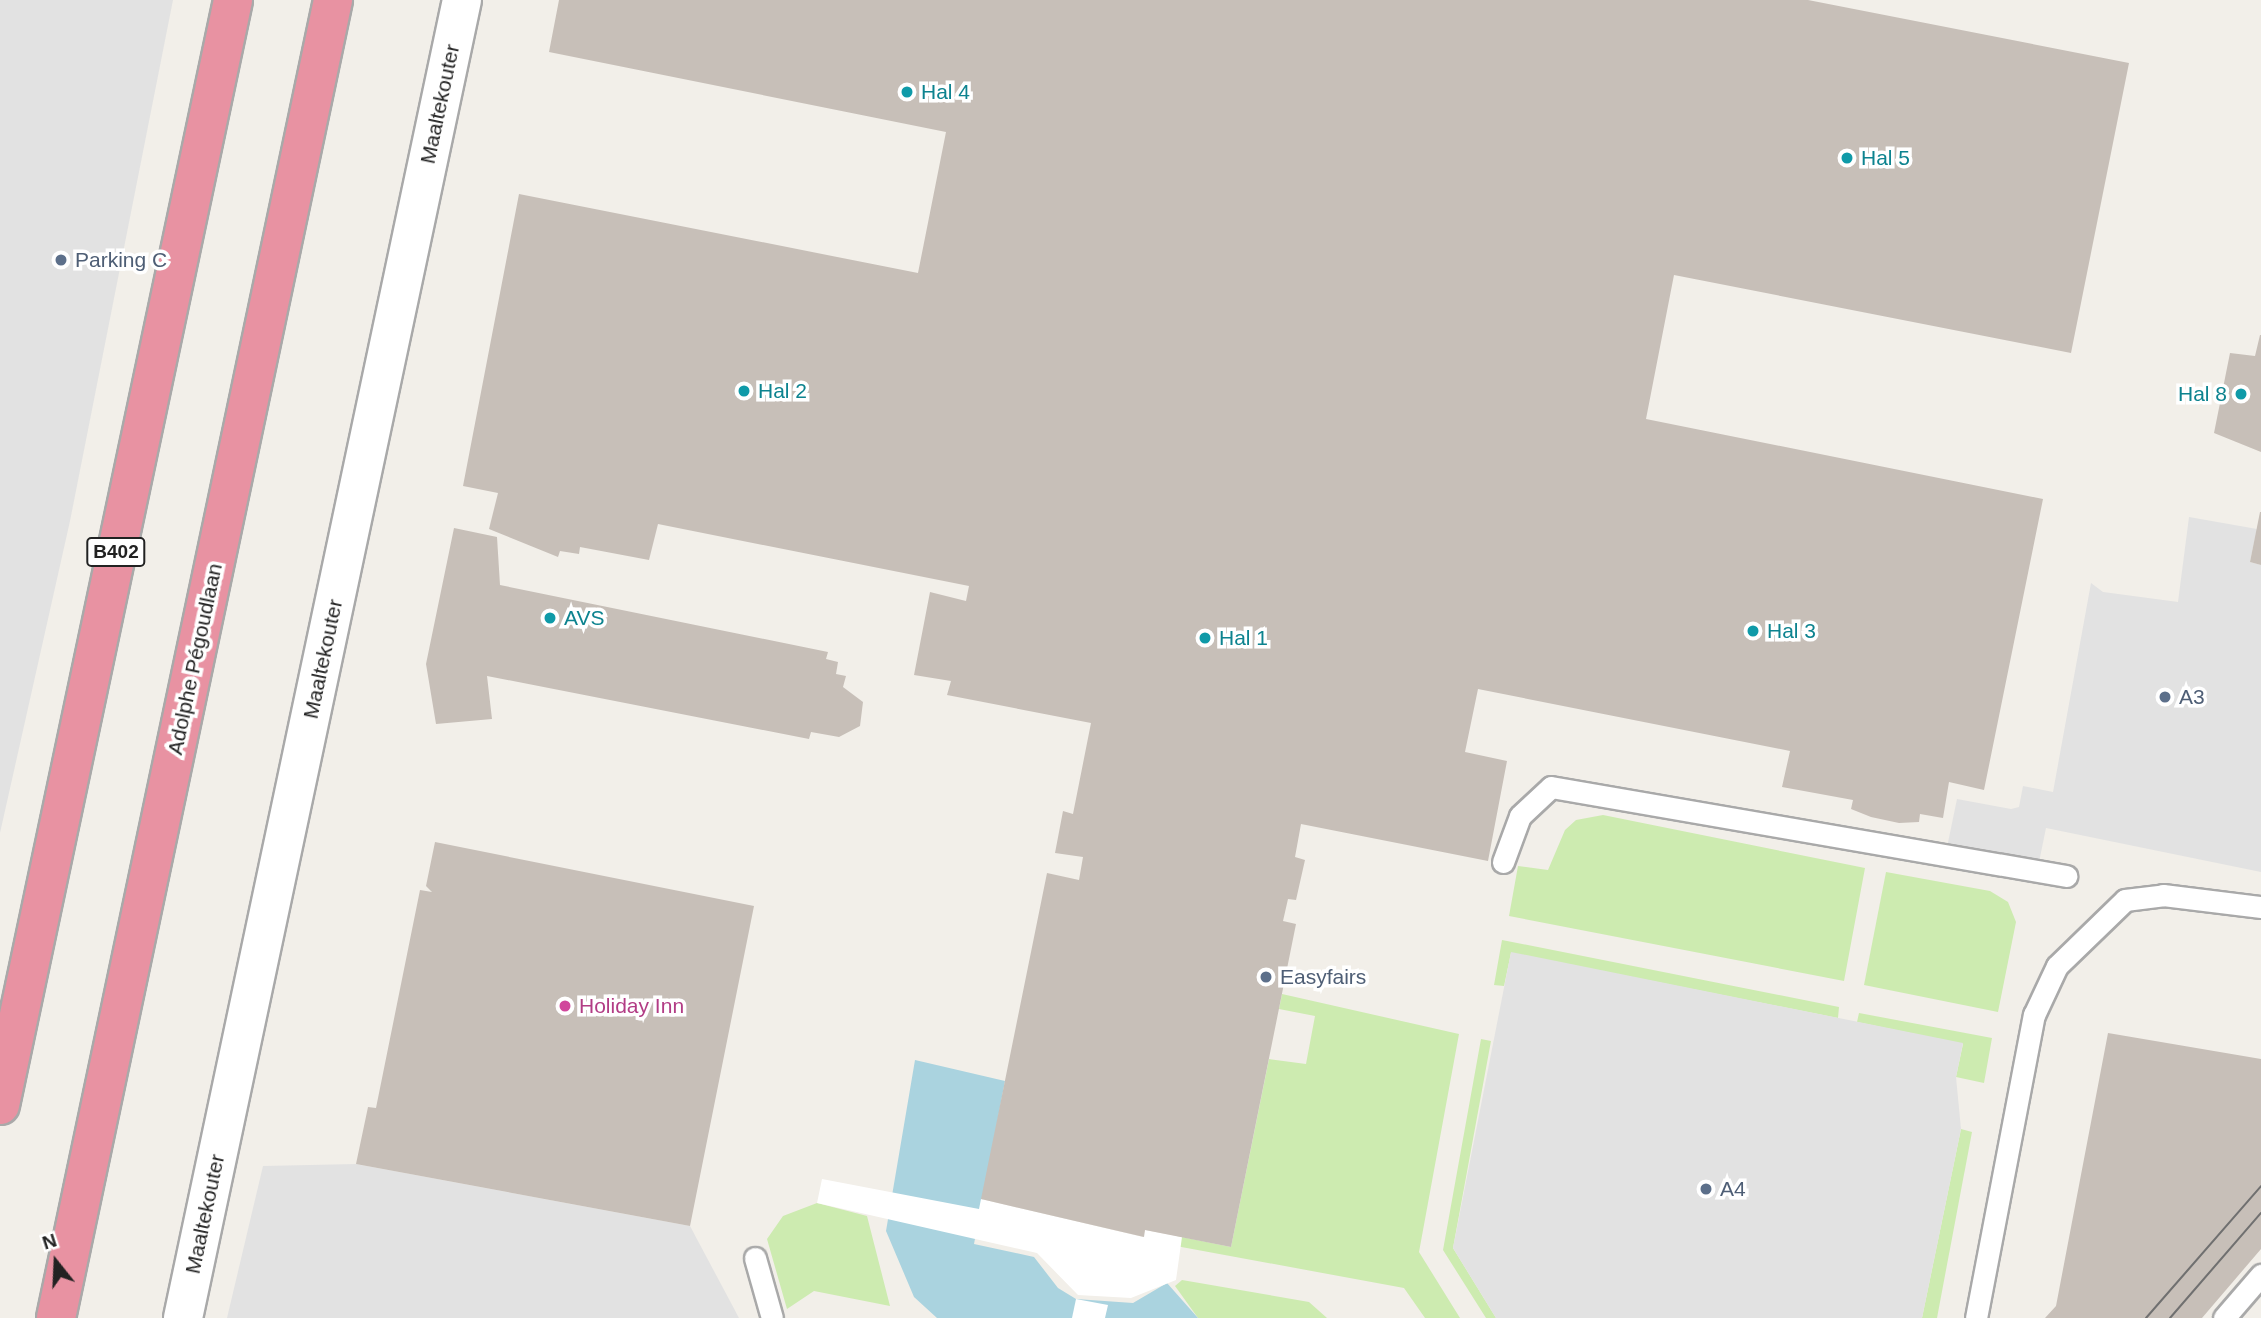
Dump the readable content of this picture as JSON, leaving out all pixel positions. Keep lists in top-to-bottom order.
{
  "streets": {
    "highway": ["B402", "Adolphe Pégoudlaan"],
    "street": ["Maaltekouter"]
  },
  "places": [
    "Hal 4",
    "Hal 5",
    "Parking C",
    "Hal 2",
    "Hal 8",
    "AVS",
    "Hal 3",
    "Hal 1",
    "A3",
    "Easyfairs",
    "Holiday Inn",
    "A4"
  ],
  "north": "top"
}
